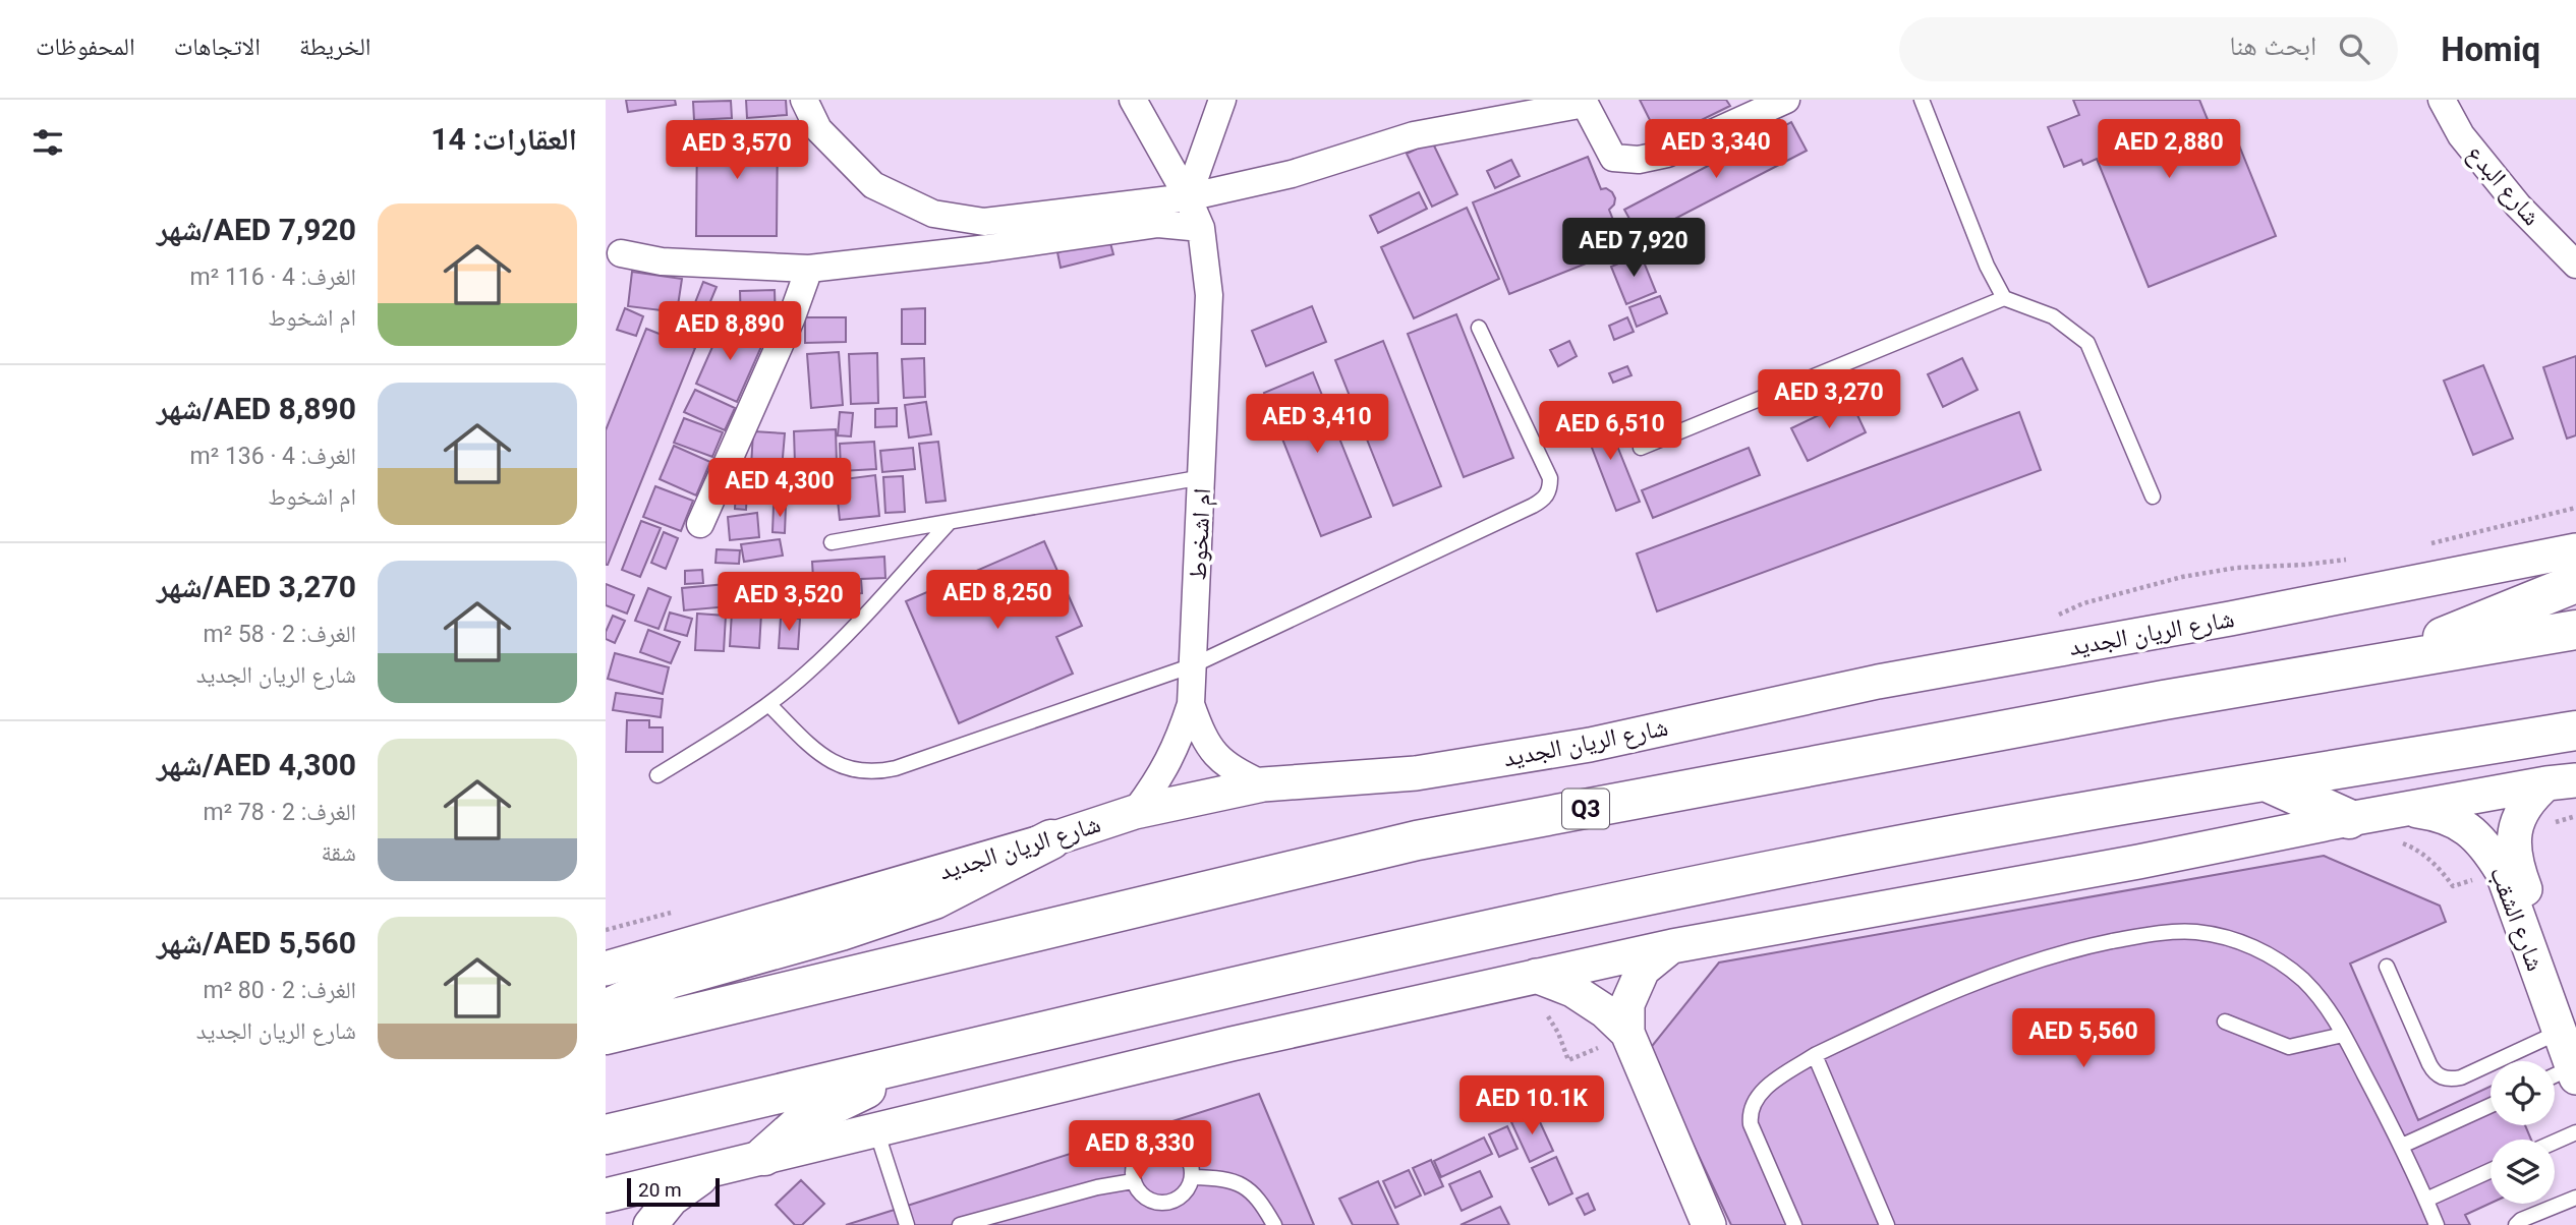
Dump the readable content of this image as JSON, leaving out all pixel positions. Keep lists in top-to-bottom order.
{
  "streets": {
    "highway": ["Q3"],
    "street": [
      "شارع البدع",
      "ام اشخوط",
      "شارع الريان الجديد",
      "شارع الشقب"
    ]
  },
  "crossings": [
    ["ام اشخوط", "شارع الريان الجديد"]
  ],
  "scale_bar": "20 m",
  "page": {
    "header": "Homiq",
    "search": "ابحث هنا",
    "nav": ["الخريطة", "الاتجاهات", "المحفوظات"],
    "heading": "العقارات: 14",
    "price": [
      "AED 3,340",
      "AED 2,880",
      "AED 3,570",
      "AED 7,920",
      "AED 8,890",
      "AED 3,270",
      "AED 3,410",
      "AED 6,510",
      "AED 4,300",
      "AED 8,250",
      "AED 3,520",
      "AED 5,560",
      "AED 10.1K",
      "AED 8,330"
    ],
    "list": [
      {
        "name": "AED 7,920/شهر",
        "note": "الغرف: 4 · 116 m² · ام اشخوط"
      },
      {
        "name": "AED 8,890/شهر",
        "note": "الغرف: 4 · 136 m² · ام اشخوط"
      },
      {
        "name": "AED 3,270/شهر",
        "note": "الغرف: 2 · 58 m² · شارع الريان الجديد"
      },
      {
        "name": "AED 4,300/شهر",
        "note": "الغرف: 2 · 78 m² · شقة"
      },
      {
        "name": "AED 5,560/شهر",
        "note": "الغرف: 2 · 80 m² · شارع الريان الجديد"
      }
    ],
    "scale": "20 m"
  }
}
